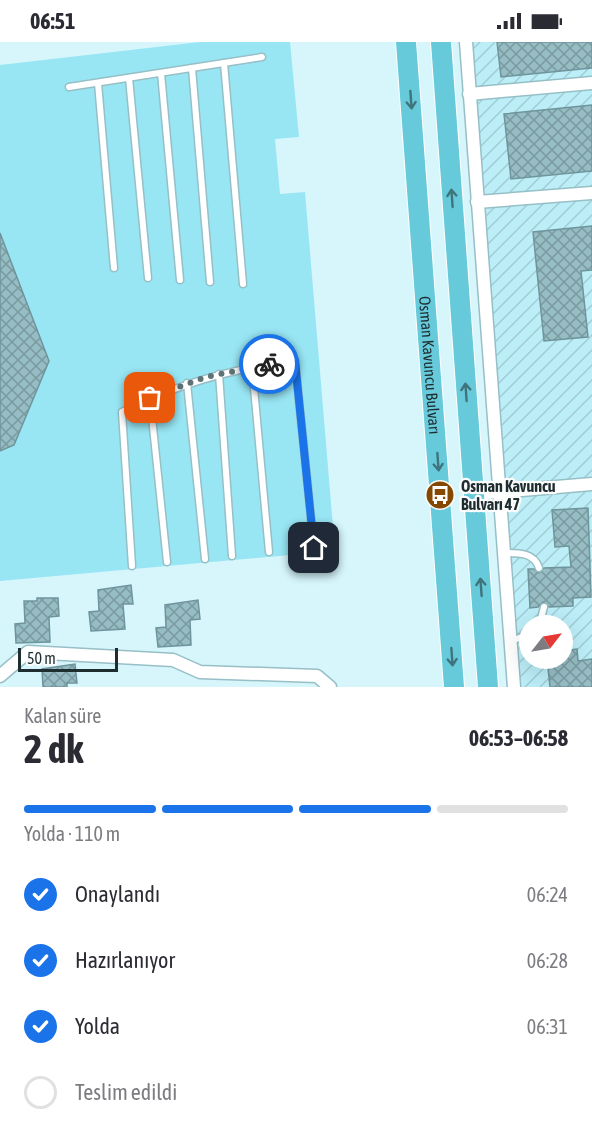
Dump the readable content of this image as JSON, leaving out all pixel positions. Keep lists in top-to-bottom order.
{
  "streets": {
    "highway": ["Osman Kavuncu Bulvarı"]
  },
  "places": {
    "bus stop": ["Osman Kavuncu Bulvarı 47"]
  },
  "scale_bar": "50 m",
  "north": "top right",
  "page": {
    "status": "06:51",
    "scale": "50 m",
    "heading": ["2 dk", "Kalan süre", "06:53–06:58"],
    "bar": "Yolda · 110 m",
    "list": [
      ["Onaylandı", "06:24"],
      ["Hazırlanıyor", "06:28"],
      ["Yolda", "06:31"],
      "Teslim edildi"
    ]
  }
}
